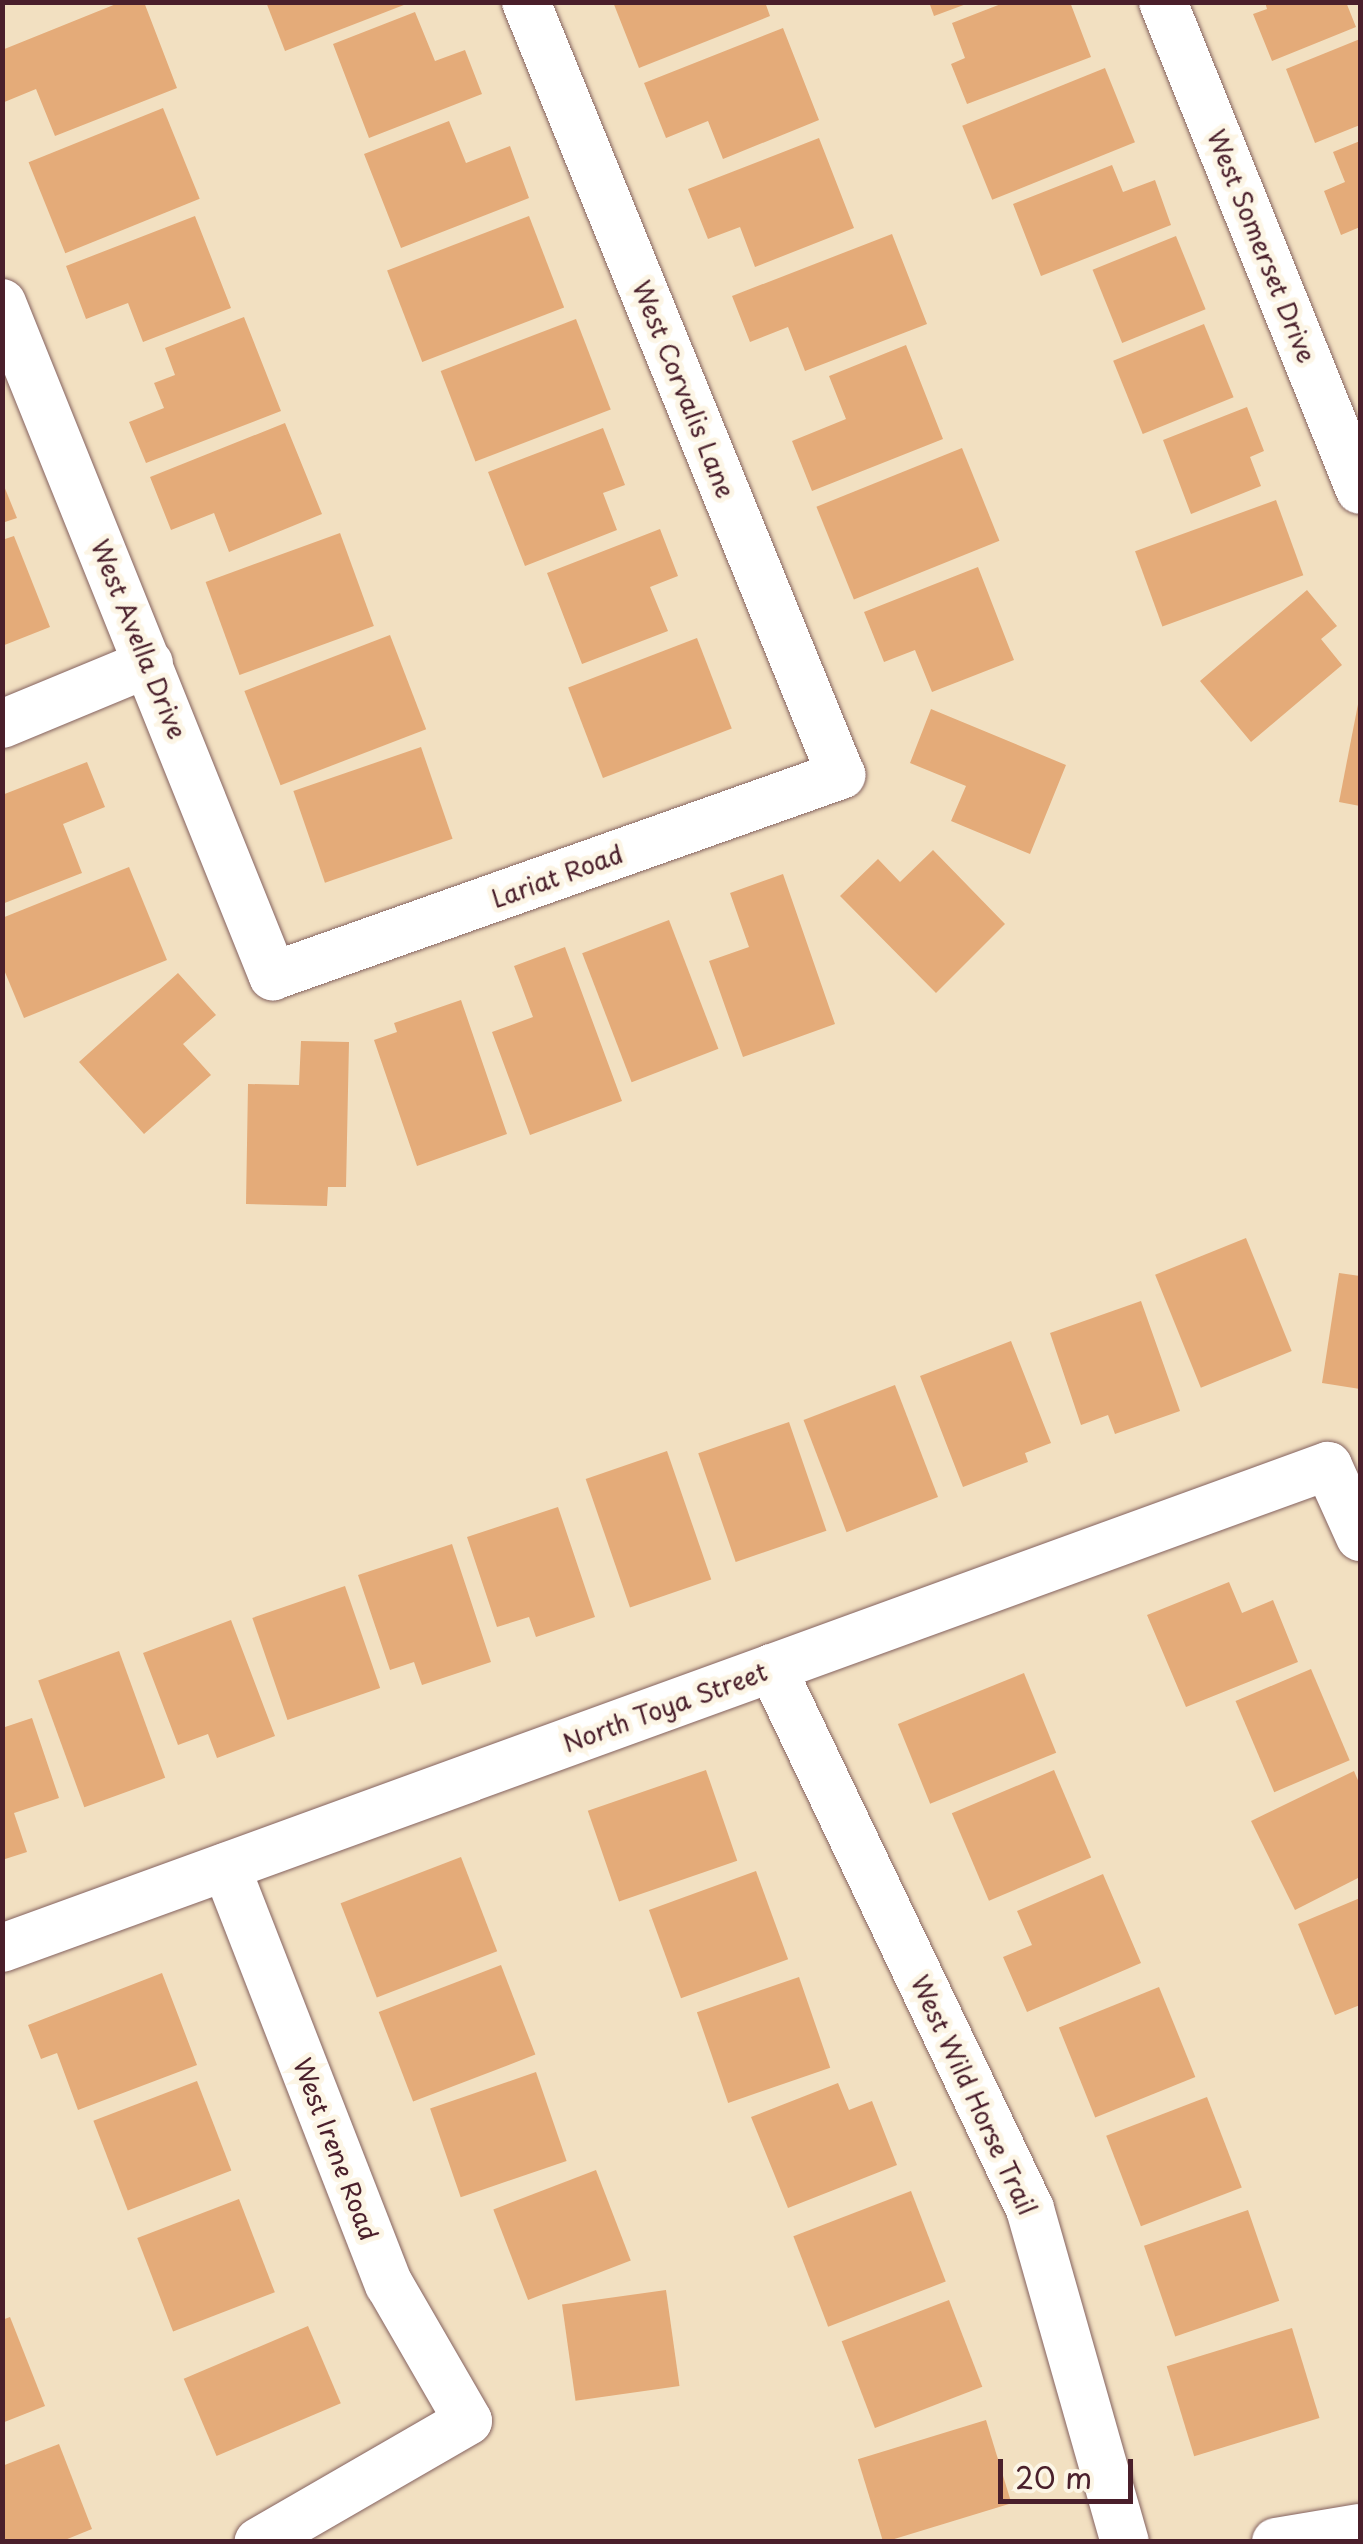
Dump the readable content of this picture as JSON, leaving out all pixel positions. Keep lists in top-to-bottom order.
{
  "streets": {
    "street": [
      "West Somerset Drive",
      "West Corvalis Lane",
      "West Avella Drive",
      "Lariat Road",
      "North Toya Street",
      "West Wild Horse Trail",
      "West Irene Road"
    ]
  },
  "crossings": [
    ["West Corvalis Lane", "Lariat Road"],
    ["West Avella Drive", "Lariat Road"],
    ["North Toya Street", "West Wild Horse Trail"],
    ["North Toya Street", "West Irene Road"]
  ],
  "scale_bar": "20 m"
}
